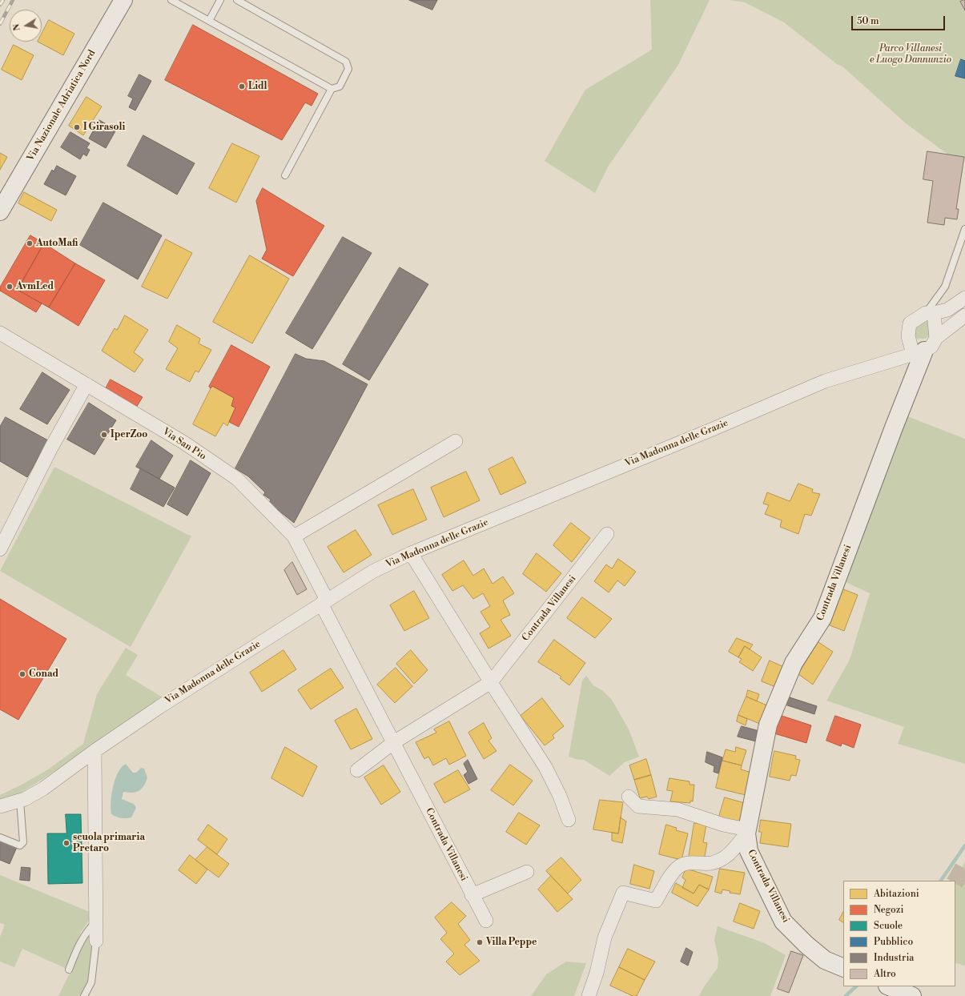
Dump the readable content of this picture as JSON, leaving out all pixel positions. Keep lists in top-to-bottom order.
{
  "streets": {
    "street": [
      "Via Nazionale Adriatica Nord",
      "Via Madonna delle Grazie",
      "Via San Pio",
      "Contrada Villanesi"
    ]
  },
  "crossings": [
    ["Via Madonna delle Grazie", "Via San Pio"],
    ["Via Madonna delle Grazie", "Contrada Villanesi"],
    ["Via San Pio", "Contrada Villanesi"]
  ],
  "parks": ["Parco Villanesi e Luogo Dannunzio"],
  "places": [
    "Lidl",
    "I Girasoli",
    "AutoMafi",
    "AvmLed",
    "IperZoo",
    "Conad",
    "scuola primaria Pretaro",
    "Villa Peppe"
  ],
  "legend": [
    "Abitazioni",
    "Negozi",
    "Scuole",
    "Pubblico",
    "Industria",
    "Altro"
  ],
  "scale_bar": "50 m",
  "north": "left"
}
